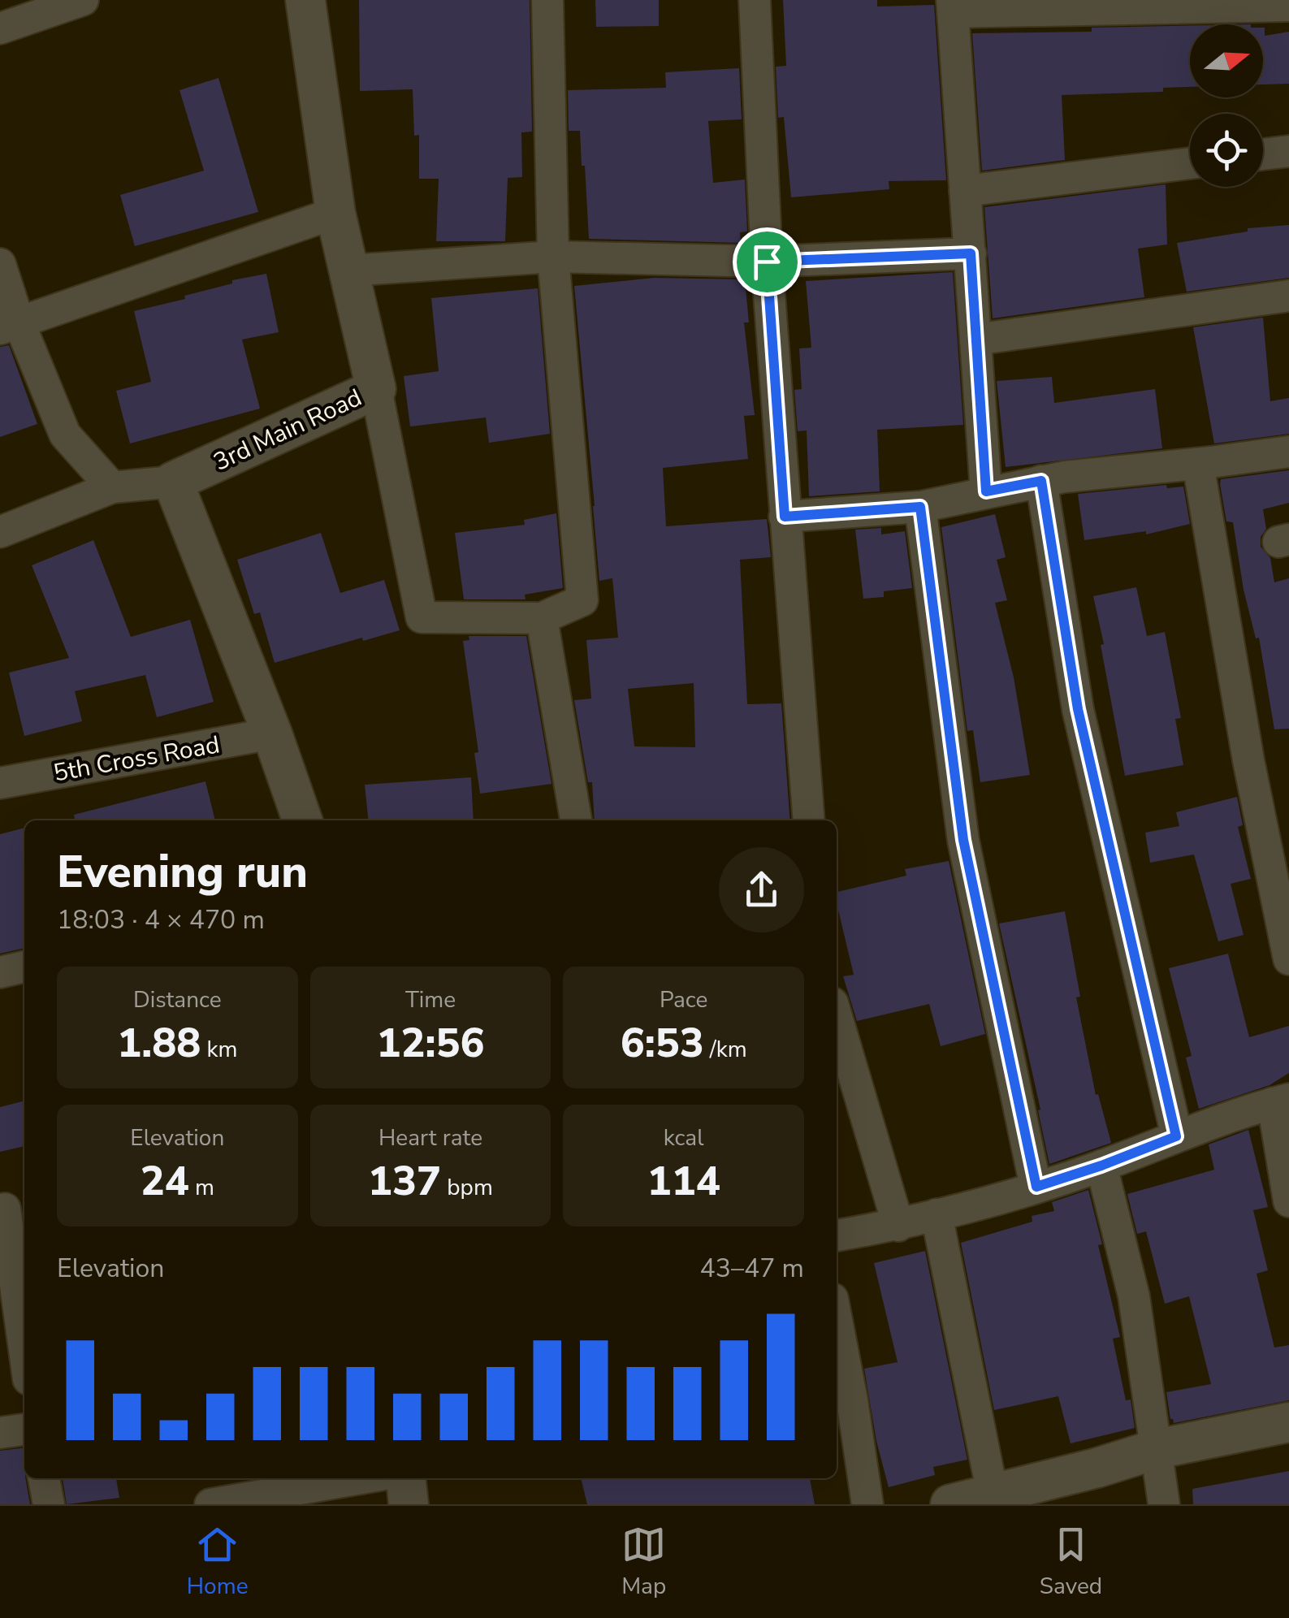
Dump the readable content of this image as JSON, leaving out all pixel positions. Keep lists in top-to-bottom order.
{
  "streets": {
    "street": ["3rd Main Road", "5th Cross Road"]
  },
  "north": "right",
  "page": {
    "heading": ["Evening run", "18:03 · 4 × 470 m"],
    "stats": [
      ["Distance", "1.88 km"],
      ["Time", "12:56"],
      ["Pace", "6:53 /km"],
      ["Elevation", "24 m"],
      ["Heart rate", "137 bpm"],
      ["kcal", "114"]
    ],
    "chart": ["Elevation", "43–47 m"],
    "tabs": ["Home", "Map", "Saved"]
  }
}
